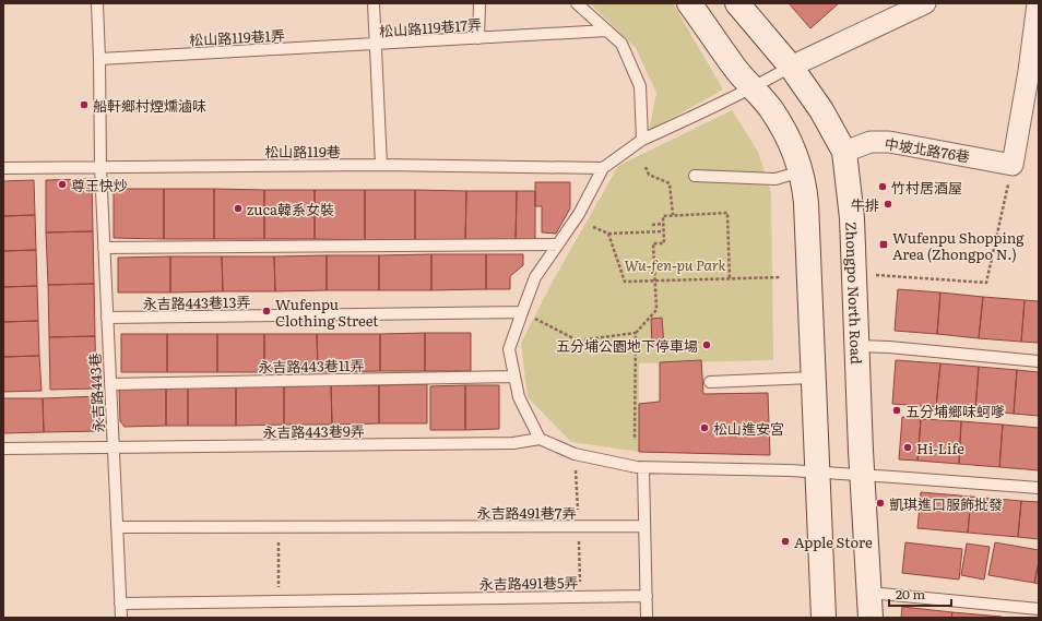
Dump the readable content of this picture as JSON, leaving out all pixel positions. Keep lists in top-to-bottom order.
{
  "streets": {
    "street": ["中坡北路76巷", "Zhongpo North Road"],
    "lane": [
      "松山路119巷17弄",
      "松山路119巷1弄",
      "松山路119巷",
      "永吉路443巷13弄",
      "永吉路443巷11弄",
      "永吉路443巷",
      "永吉路443巷9弄",
      "永吉路491巷7弄",
      "永吉路491巷5弄"
    ]
  },
  "crossings": [
    ["松山路119巷17弄", "松山路119巷1弄"],
    ["松山路119巷17弄", "松山路119巷"],
    ["中坡北路76巷", "Zhongpo North Road"],
    ["松山路119巷", "永吉路443巷"],
    ["永吉路443巷13弄", "永吉路443巷"],
    ["永吉路443巷11弄", "永吉路443巷"],
    ["永吉路443巷", "永吉路443巷9弄"],
    ["永吉路443巷", "永吉路491巷7弄"],
    ["永吉路443巷", "永吉路491巷5弄"]
  ],
  "parks": ["Wu-fen-pu Park"],
  "places": {
    "other": [
      "船軒鄉村煙燻滷味",
      "尊王快炒",
      "竹村居酒屋",
      "牛排",
      "zuca韓系女裝",
      "Wufenpu Clothing Street",
      "五分埔公園地下停車場",
      "五分埔鄉味蚵嗲",
      "松山進安宮",
      "Hi-Life",
      "凱琪進口服飾批發",
      "Apple Store"
    ],
    "transit": ["Wufenpu Shopping Area (Zhongpo N.)"]
  },
  "scale_bar": "20 m"
}
